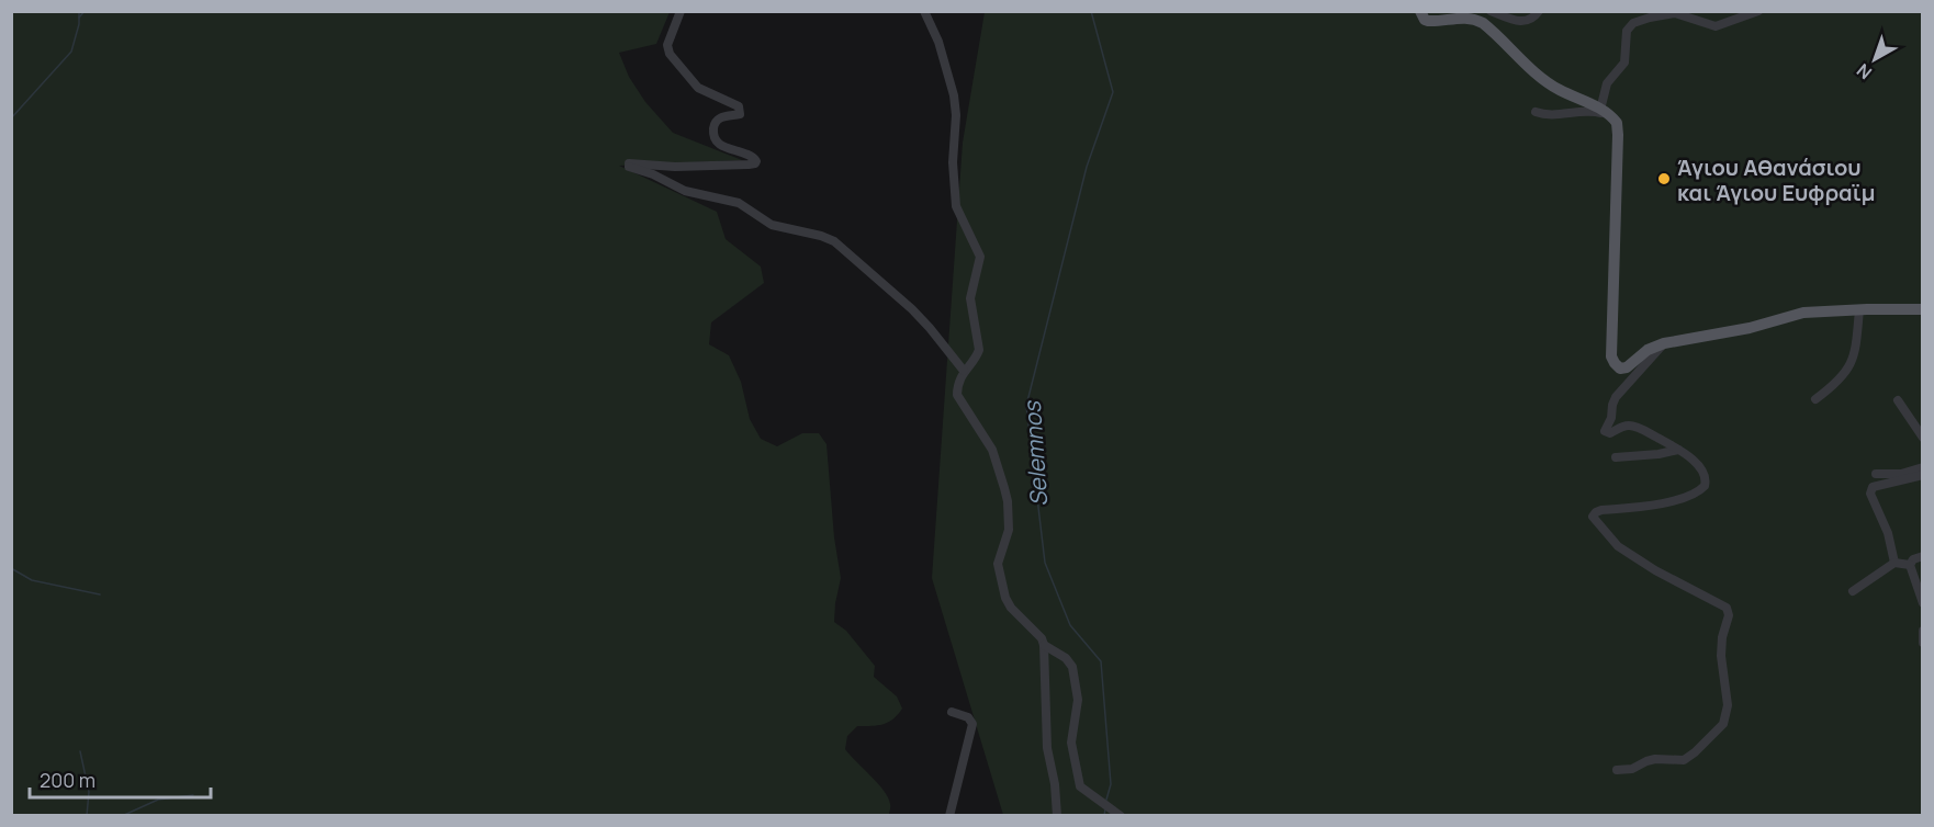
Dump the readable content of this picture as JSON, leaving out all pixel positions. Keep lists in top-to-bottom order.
{
  "water": ["Selemnos"],
  "places": ["Άγιου Αθανάσιου και Άγιου Ευφραϊμ"],
  "scale_bar": "200 m",
  "north": "bottom left"
}
